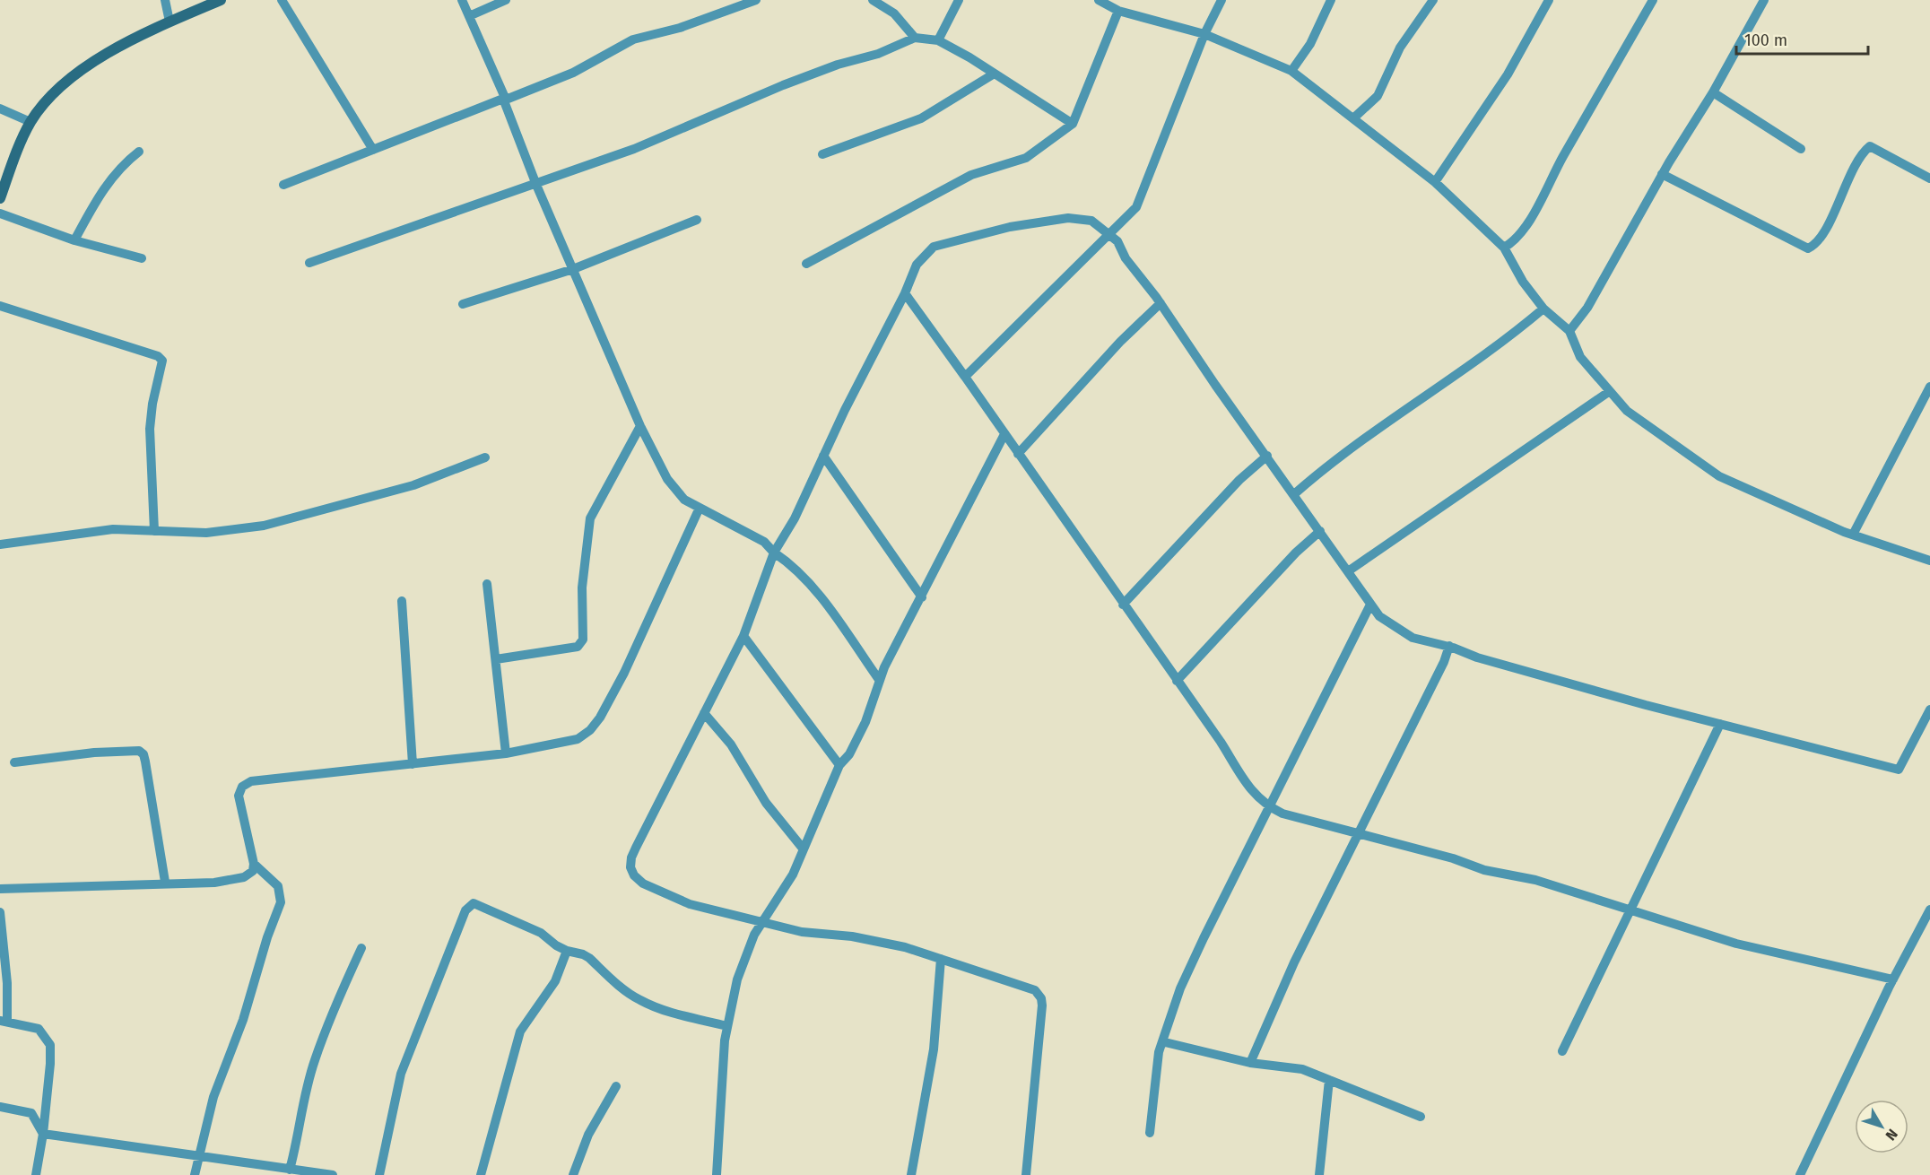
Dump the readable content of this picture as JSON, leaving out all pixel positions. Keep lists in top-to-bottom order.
{
  "scale_bar": "100 m",
  "north": "bottom right"
}
